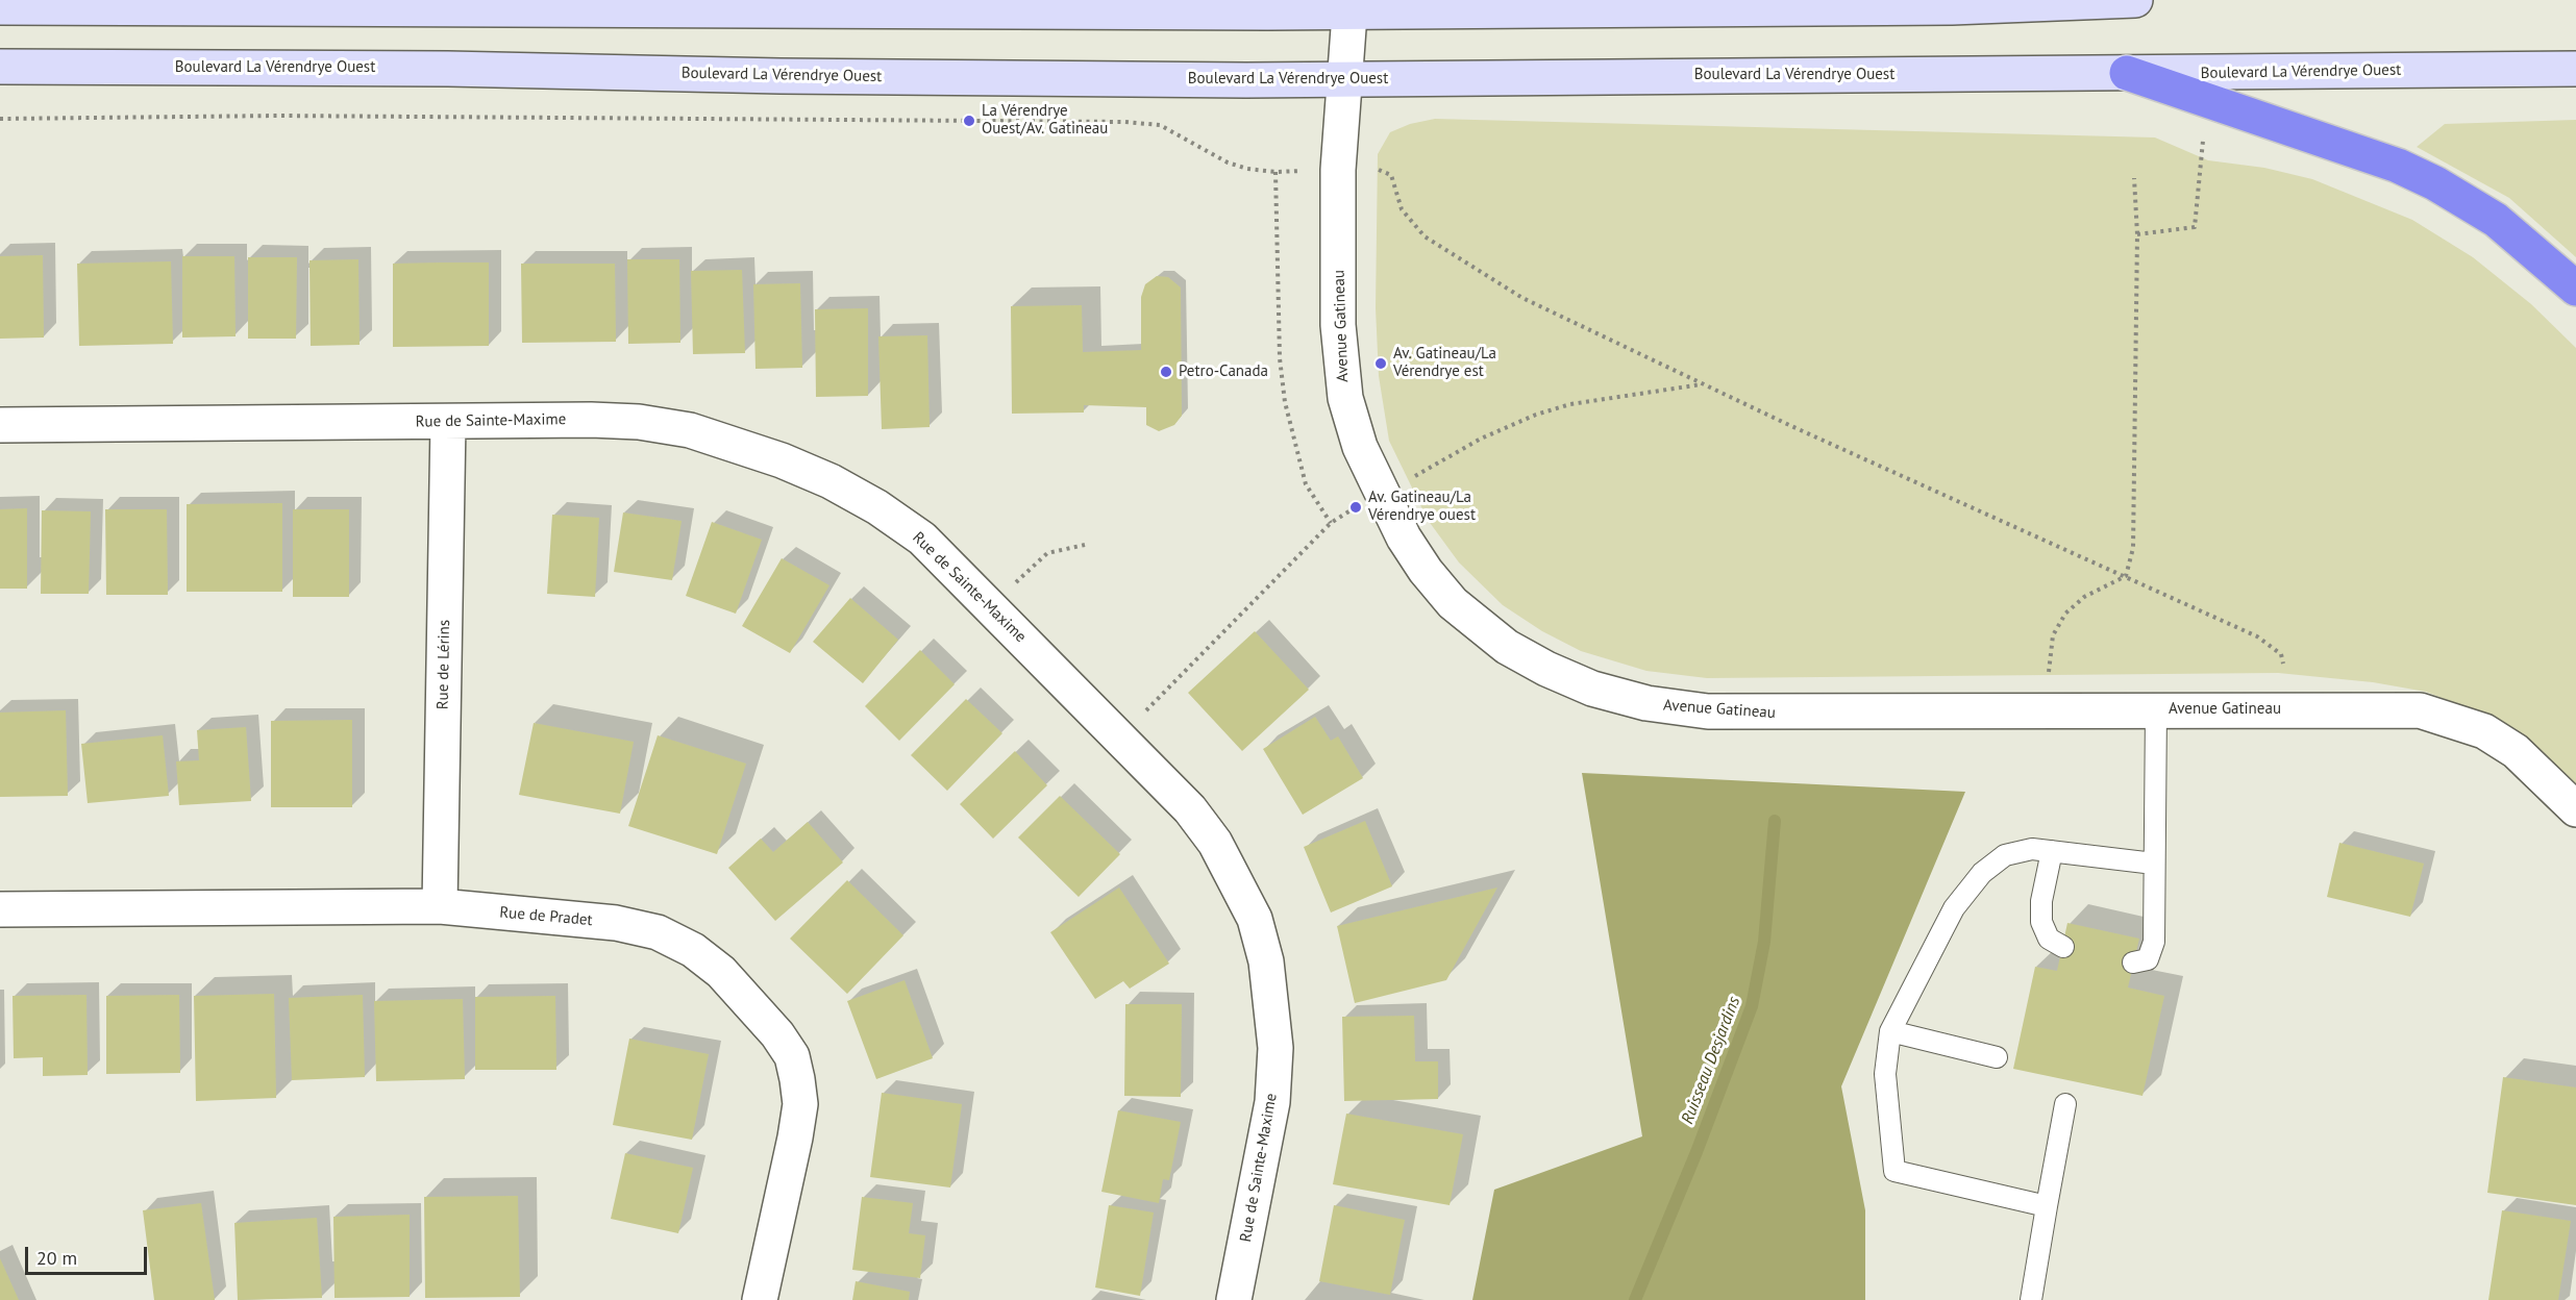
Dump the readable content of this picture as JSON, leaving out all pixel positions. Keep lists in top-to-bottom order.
{
  "streets": {
    "main road": ["Boulevard La Vérendrye Ouest"],
    "street": [
      "Avenue Gatineau",
      "Rue de Sainte-Maxime",
      "Rue de Lérins",
      "Rue de Pradet"
    ]
  },
  "crossings": [
    ["Boulevard La Vérendrye Ouest", "Avenue Gatineau"],
    ["Rue de Sainte-Maxime", "Rue de Lérins"],
    ["Rue de Lérins", "Rue de Pradet"]
  ],
  "water": ["Ruisseau Desjardins"],
  "places": [
    "La Vérendrye Ouest/Av. Gatineau",
    "Av. Gatineau/La Vérendrye est",
    "Petro-Canada",
    "Av. Gatineau/La Vérendrye ouest"
  ],
  "scale_bar": "20 m"
}
